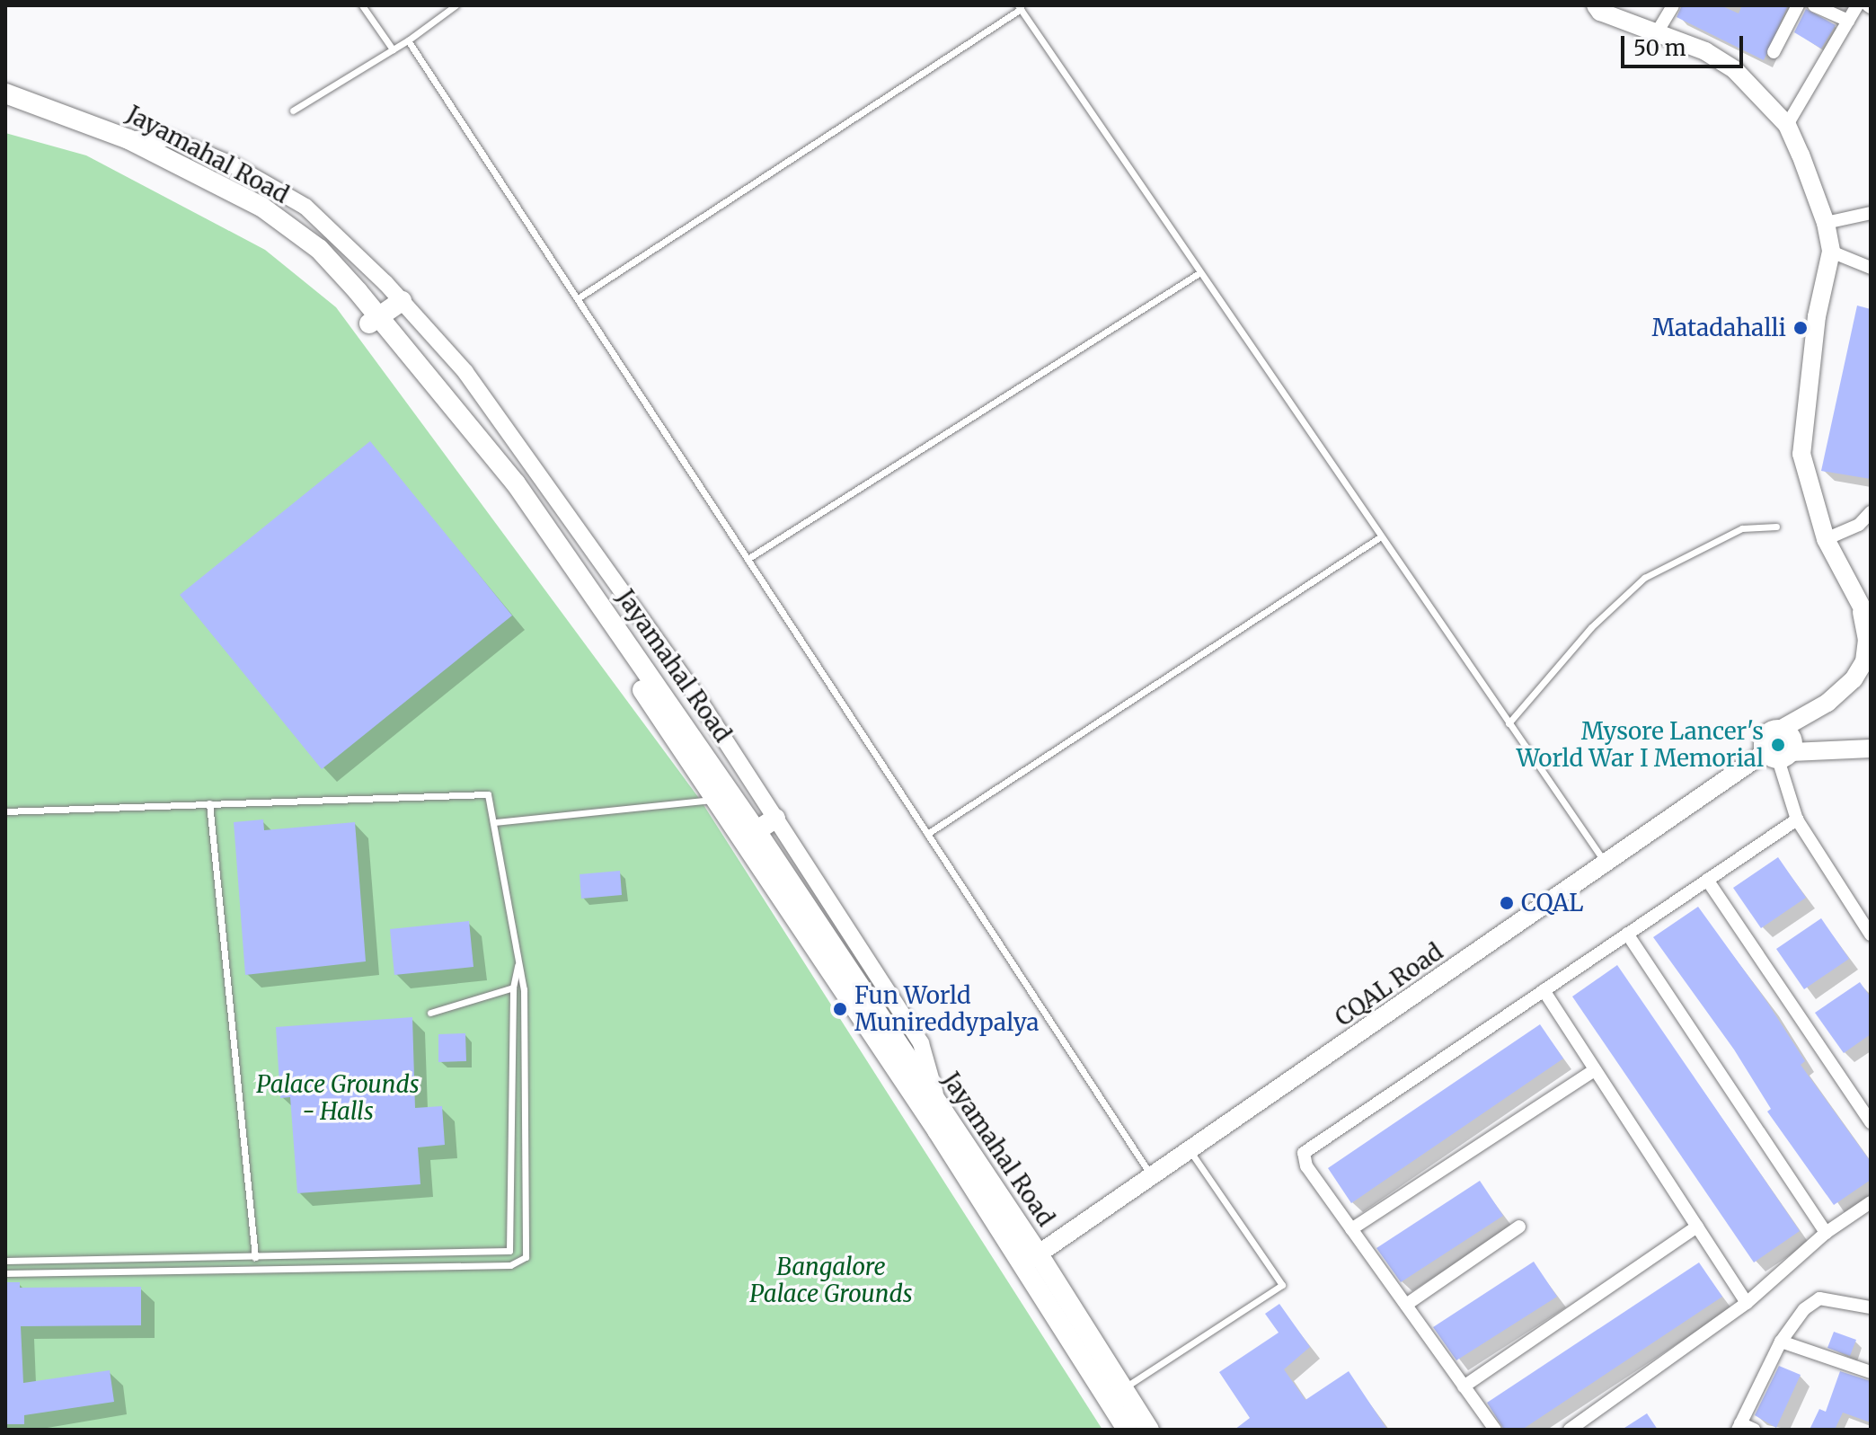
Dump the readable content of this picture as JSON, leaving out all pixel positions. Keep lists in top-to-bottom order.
{
  "streets": {
    "main road": ["Jayamahal Road", "CQAL Road"]
  },
  "crossings": [
    ["Jayamahal Road", "CQAL Road"]
  ],
  "parks": ["Palace Grounds - Halls", "Bangalore Palace Grounds"],
  "places": [
    "Matadahalli",
    "Mysore Lancer's World War I Memorial",
    "CQAL",
    "Fun World Munireddypalya"
  ],
  "scale_bar": "50 m"
}
